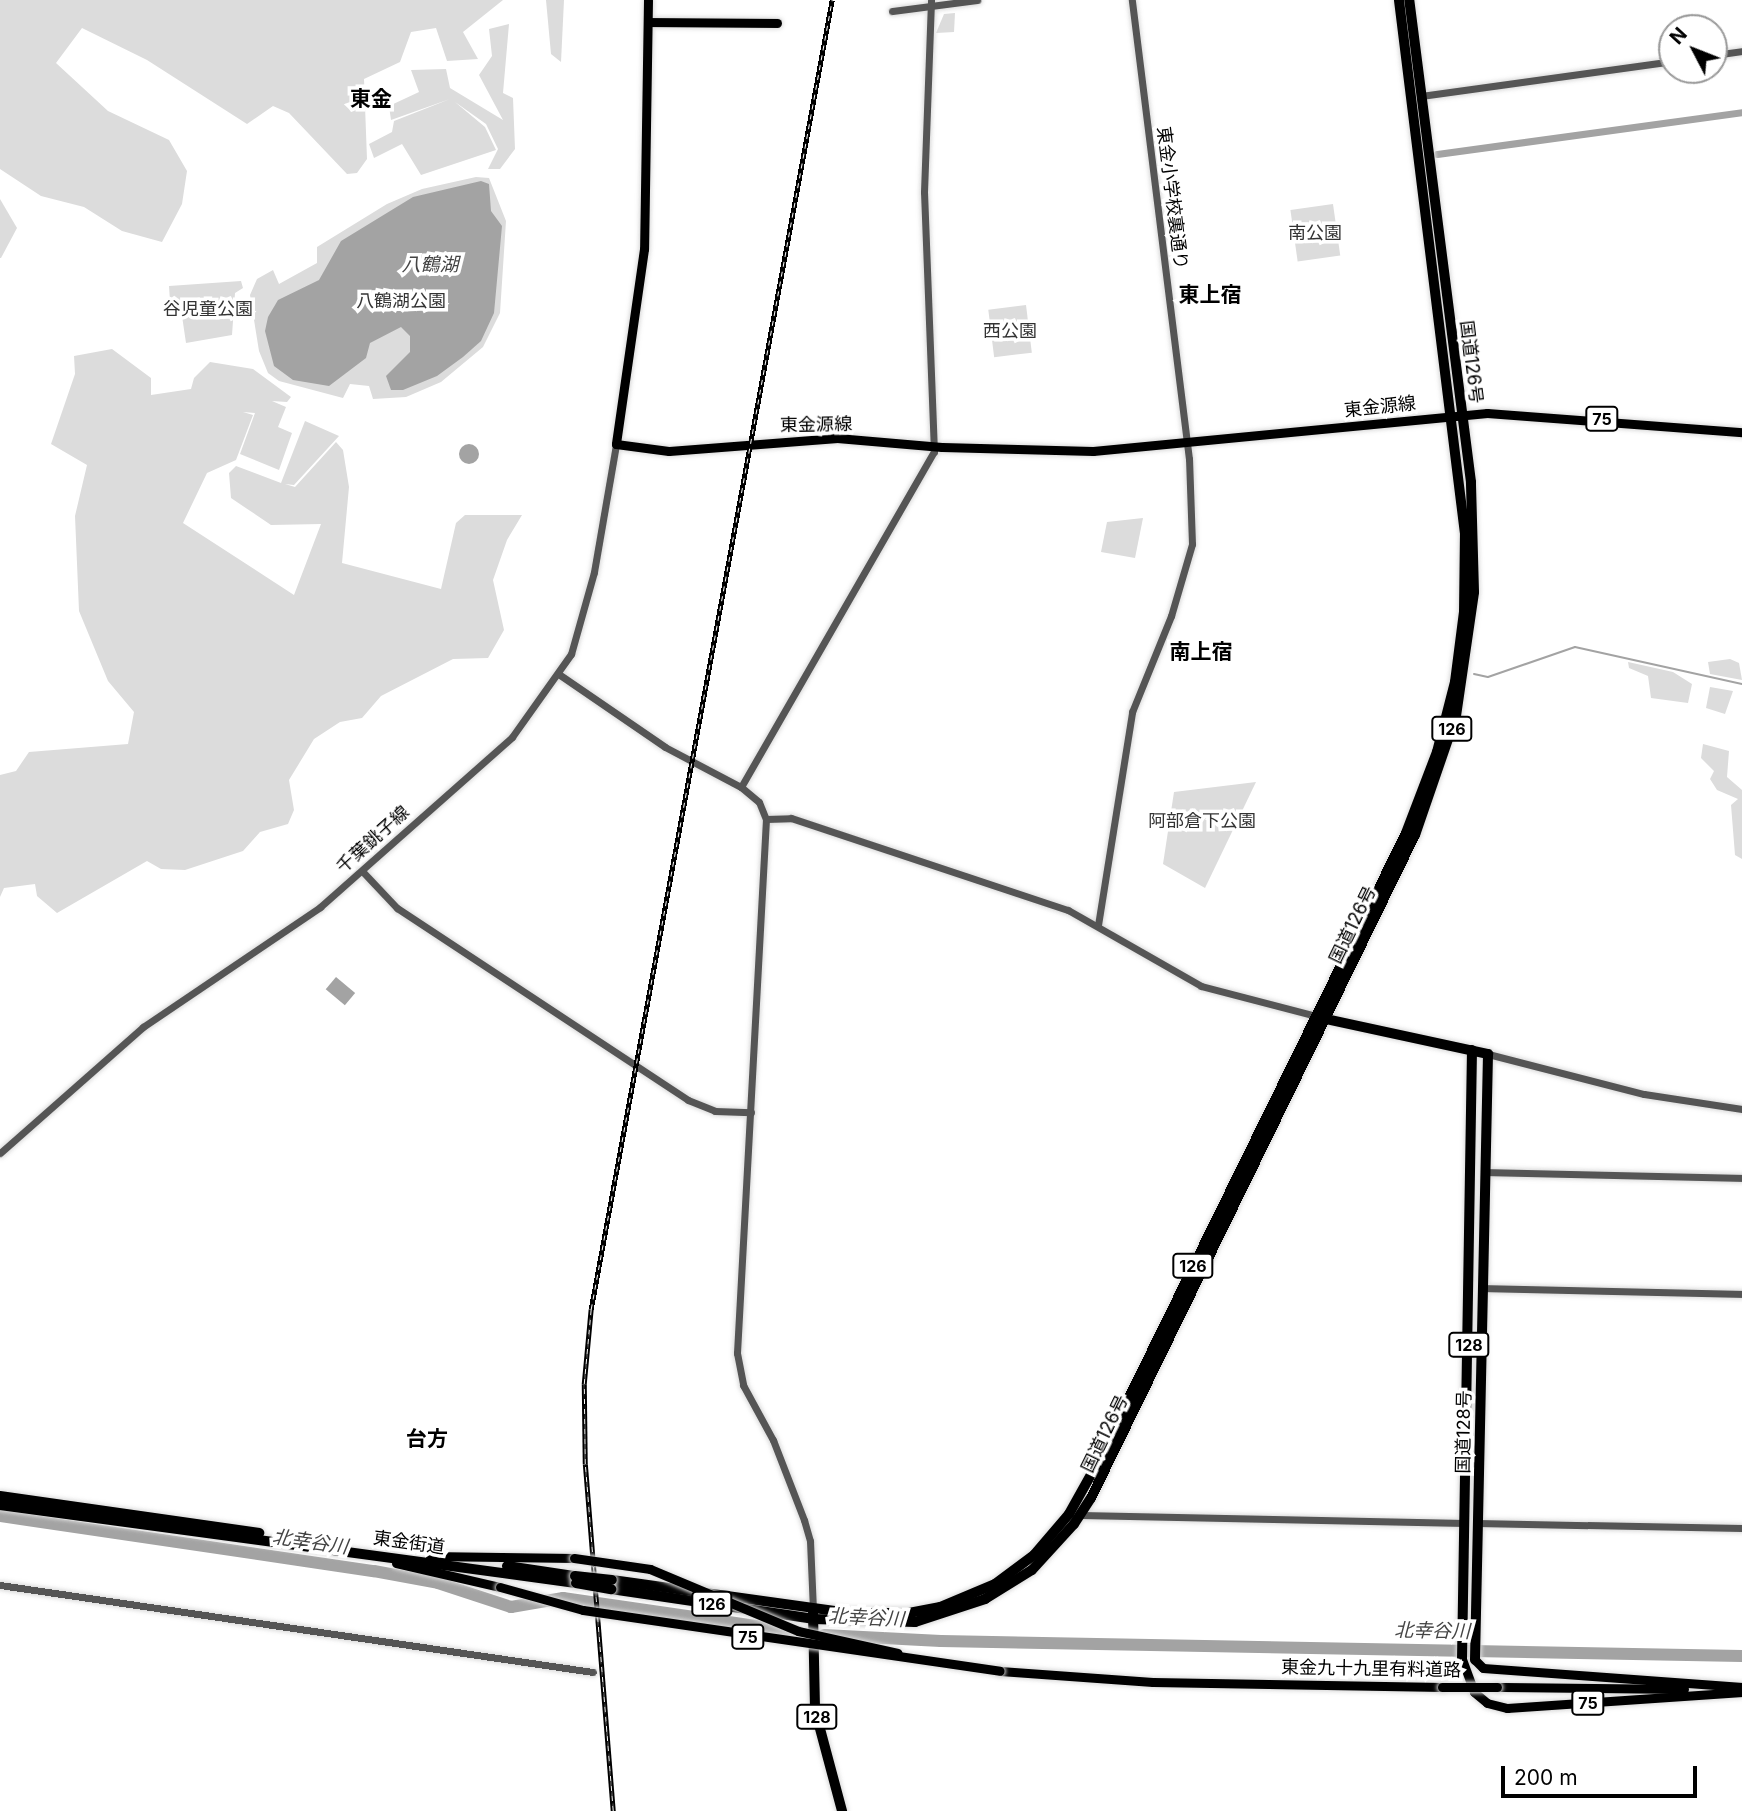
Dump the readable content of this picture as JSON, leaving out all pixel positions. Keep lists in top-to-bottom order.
{
  "streets": {
    "highway": [
      "国道126号",
      "126",
      "128",
      "国道128号",
      "東金街道"
    ],
    "main road": ["東金源線", "75", "東金九十九里有料道路"],
    "street": ["東金小学校裏通り", "千葉銚子線"]
  },
  "crossings": [
    ["東金小学校裏通り", "東金源線"],
    ["国道126号", "東金源線"],
    ["国道126号", "75"],
    ["国道126号", "128"],
    ["国道126号", "東金街道"],
    ["東金源線", "75"],
    ["東金源線", "千葉銚子線"],
    ["75", "国道128号"],
    ["75", "東金九十九里有料道路"],
    ["128", "東金街道"],
    ["東金街道", "東金九十九里有料道路"]
  ],
  "districts": [
    "東金",
    "東上宿",
    "南上宿",
    "台方"
  ],
  "water": ["八鶴湖", "北幸谷川"],
  "parks": [
    "南公園",
    "八鶴湖公園",
    "谷児童公園",
    "西公園",
    "阿部倉下公園"
  ],
  "scale_bar": "200 m",
  "north": "top left"
}
